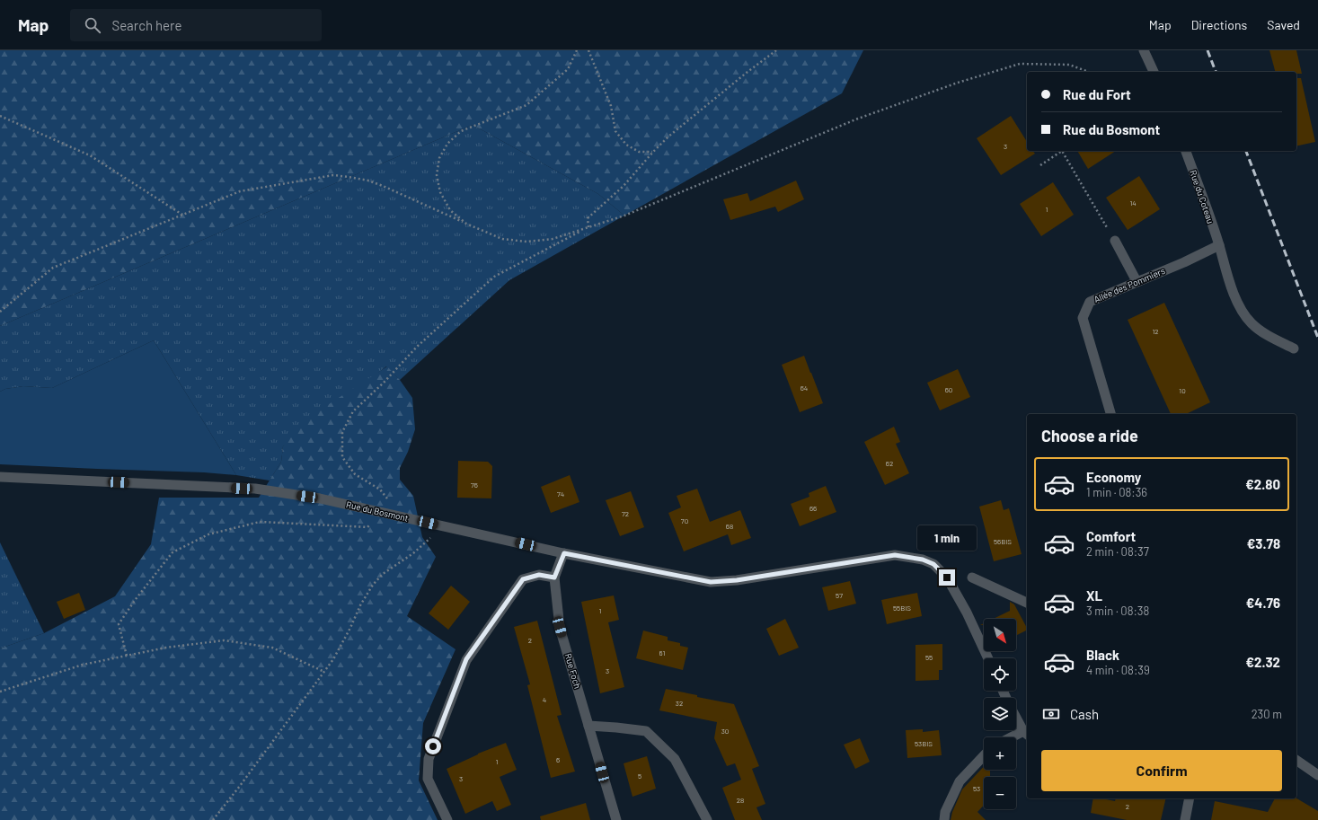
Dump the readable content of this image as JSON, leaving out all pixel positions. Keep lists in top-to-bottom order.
{
  "streets": {
    "street": [
      "Rue du Coteau",
      "Allée des Pommiers",
      "Rue du Bosmont",
      "Rue Foch"
    ]
  },
  "crossings": [
    ["Rue du Coteau", "Allée des Pommiers"],
    ["Rue du Bosmont", "Rue Foch"]
  ],
  "house_numbers": [
    "3",
    "14",
    "1",
    "12",
    "64",
    "60",
    "10",
    "62",
    "76",
    "74",
    "66",
    "72",
    "70",
    "68",
    "56BIS",
    "57",
    "55BIS",
    "1",
    "2",
    "61",
    "55",
    "3",
    "4",
    "32",
    "30",
    "53BIS",
    "6",
    "1",
    "5",
    "3",
    "53",
    "28",
    "2"
  ],
  "north": "bottom right",
  "page": {
    "header": "Map",
    "search": "Search here",
    "nav": ["Map", "Directions", "Saved"],
    "banner": ["Rue du Fort", "Rue du Bosmont"],
    "heading": "Choose a ride",
    "list": [
      {
        "name": "Economy",
        "note": "1 min · 08:36",
        "value": "€2.80"
      },
      {
        "name": "Comfort",
        "note": "2 min · 08:37",
        "value": "€3.78"
      },
      {
        "name": "XL",
        "note": "3 min · 08:38",
        "value": "€4.76"
      },
      {
        "name": "Black",
        "note": "4 min · 08:39",
        "value": "€2.32"
      }
    ],
    "bubble": "1 min",
    "map_buttons": ["+", "−"],
    "pay": ["Cash", "230 m"],
    "buttons": "Confirm"
  }
}
